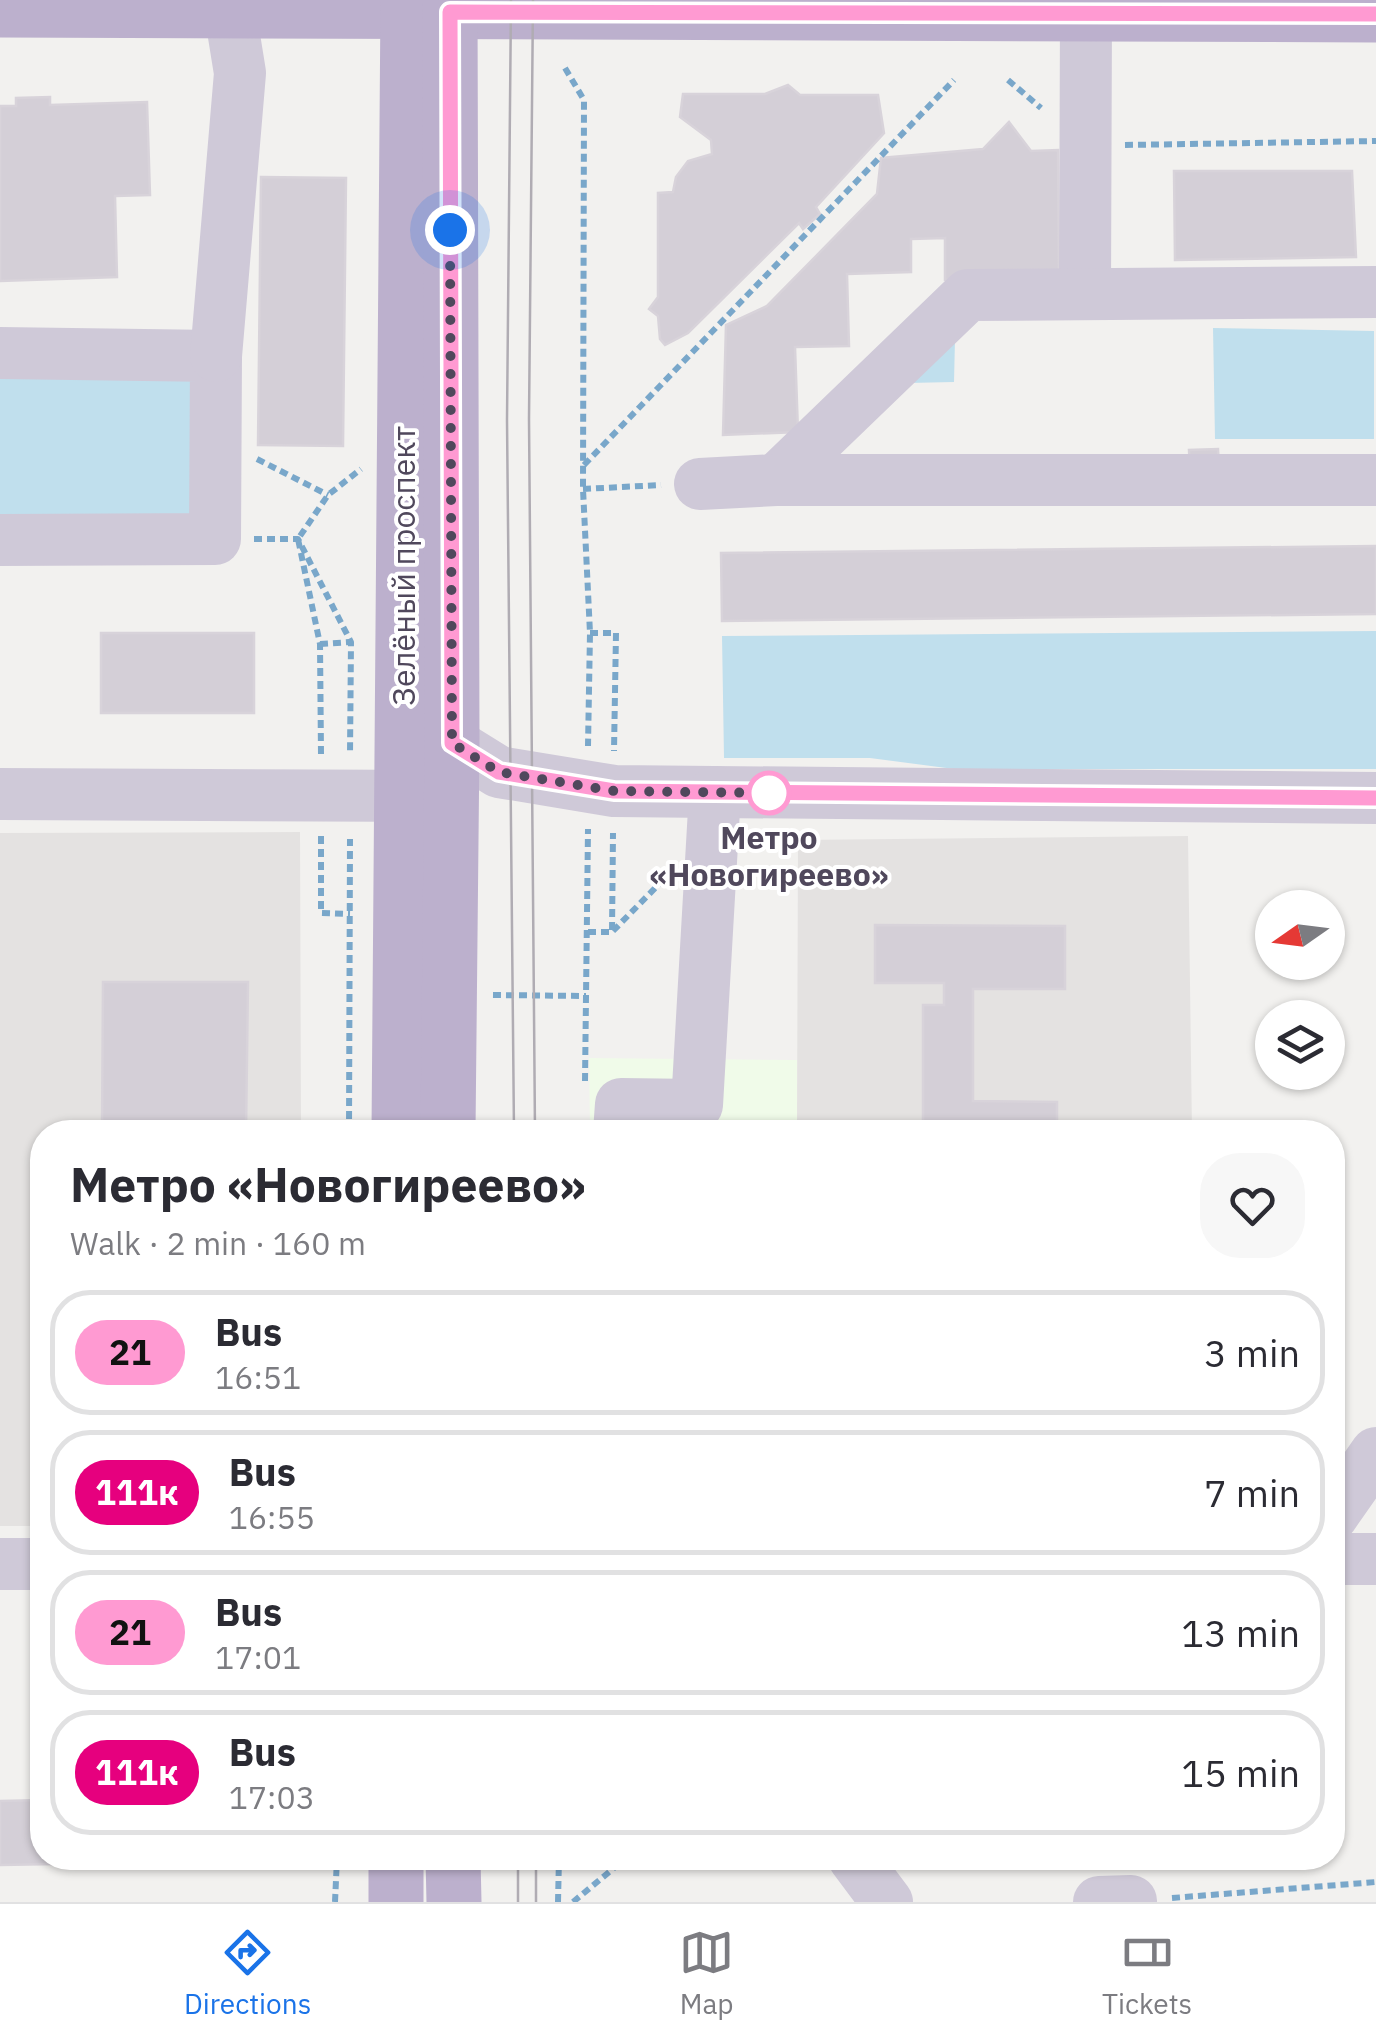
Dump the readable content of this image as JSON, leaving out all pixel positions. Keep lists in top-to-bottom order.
{
  "streets": {
    "main road": ["Зелёный проспект"]
  },
  "places": ["Метро «Новогиреево»"],
  "lines": ["bus line 21"],
  "north": "left",
  "page": {
    "heading": ["Метро «Новогиреево»", "Walk · 2 min · 160 m"],
    "list": [
      {
        "mark": "21",
        "name": "Bus",
        "note": "16:51",
        "value": "3 min"
      },
      {
        "mark": "111к",
        "name": "Bus",
        "note": "16:55",
        "value": "7 min"
      },
      {
        "mark": "21",
        "name": "Bus",
        "note": "17:01",
        "value": "13 min"
      },
      {
        "mark": "111к",
        "name": "Bus",
        "note": "17:03",
        "value": "15 min"
      }
    ],
    "tabs": ["Directions", "Map", "Tickets"]
  }
}
